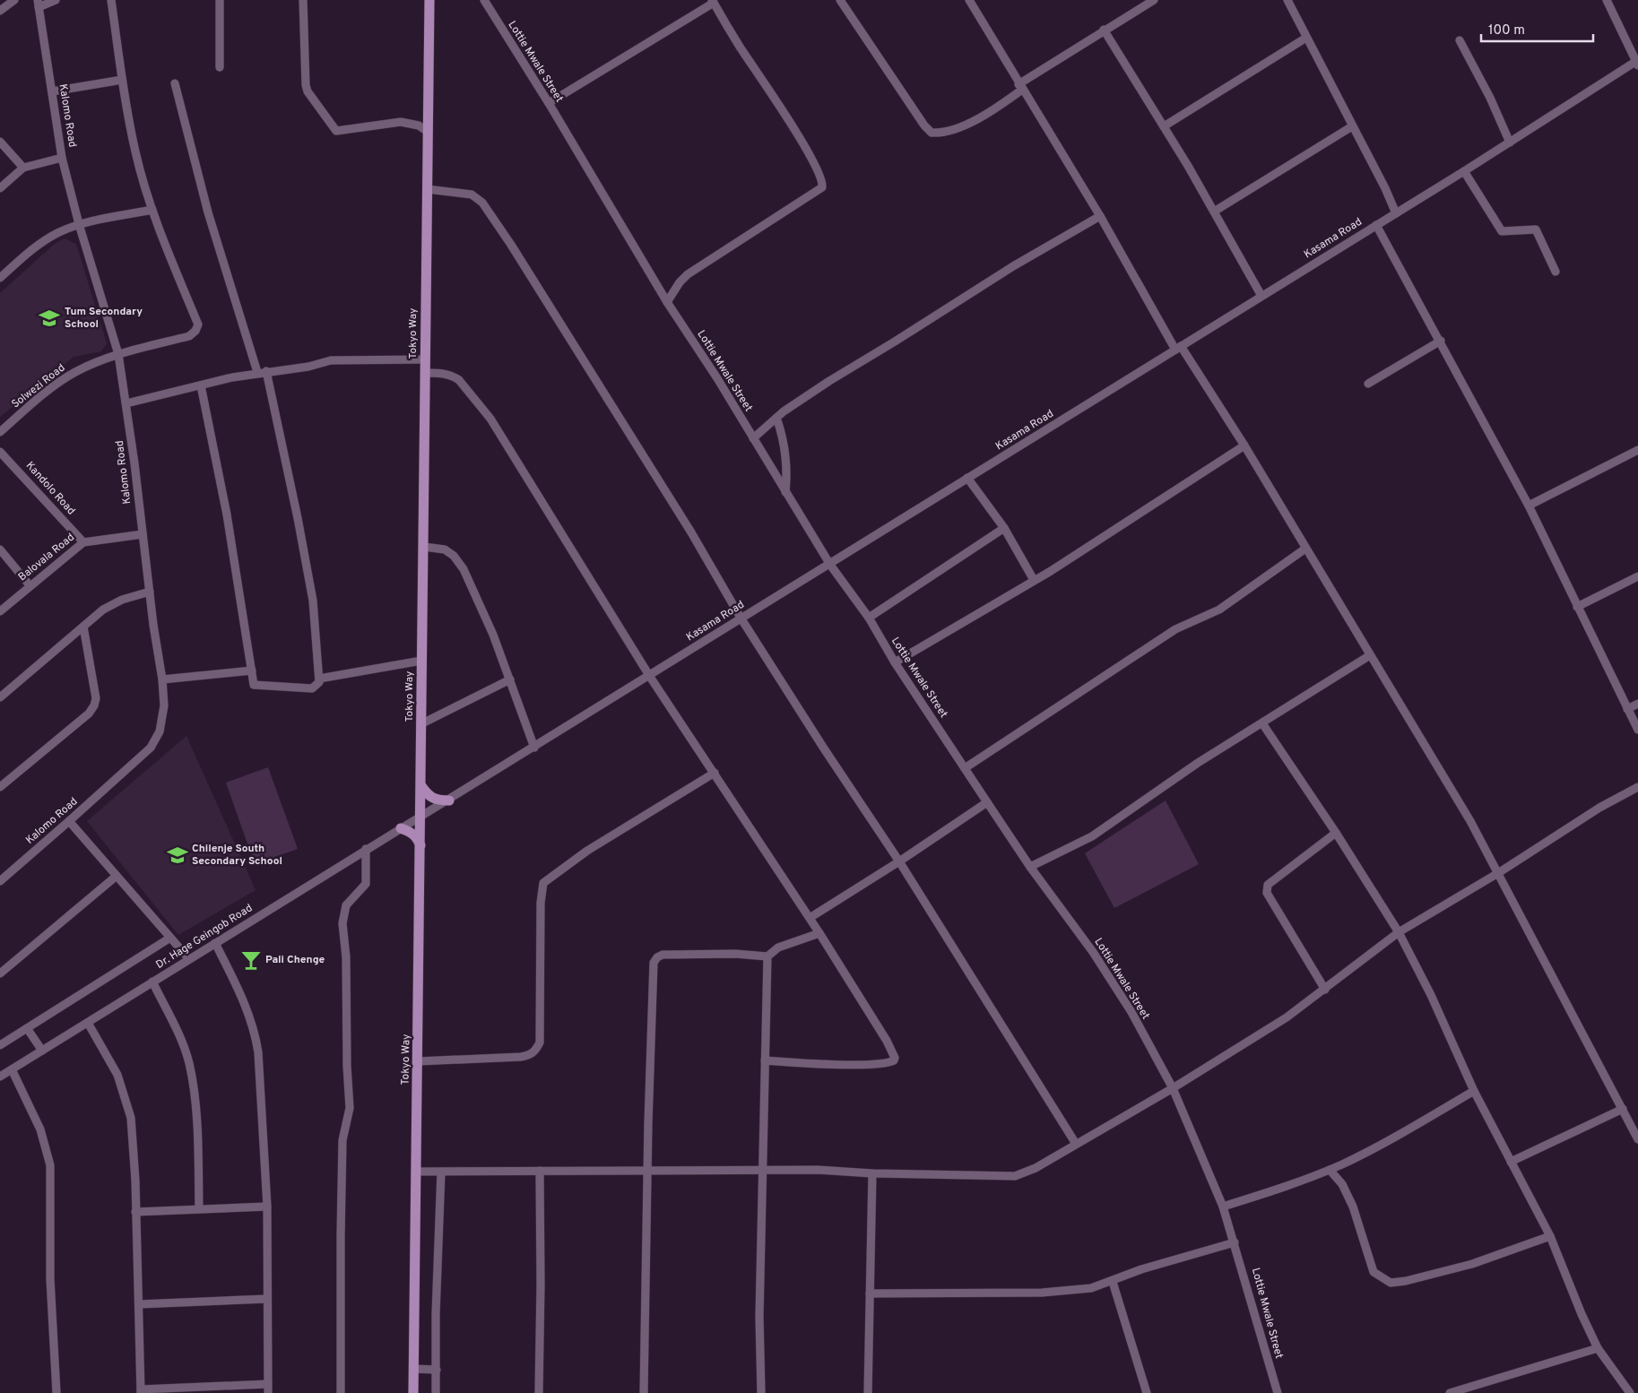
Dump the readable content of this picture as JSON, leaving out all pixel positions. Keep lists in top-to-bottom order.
{
  "streets": {
    "main road": ["Tokyo Way"],
    "street": [
      "Lottie Mwale Street",
      "Kalomo Road",
      "Kasama Road",
      "Solwezi Road",
      "Kandolo Road",
      "Balovala Road",
      "Dr. Hage Geingob Road"
    ]
  },
  "crossings": [
    ["Lottie Mwale Street", "Kasama Road"],
    ["Kalomo Road", "Solwezi Road"],
    ["Kalomo Road", "Balovala Road"],
    ["Kasama Road", "Tokyo Way"],
    ["Kasama Road", "Dr. Hage Geingob Road"],
    ["Tokyo Way", "Dr. Hage Geingob Road"],
    ["Kandolo Road", "Balovala Road"]
  ],
  "places": {
    "school or university": ["Tum Secondary School", "Chilenje South Secondary School"],
    "bar": ["Pali Chenge"]
  },
  "scale_bar": "100 m"
}
